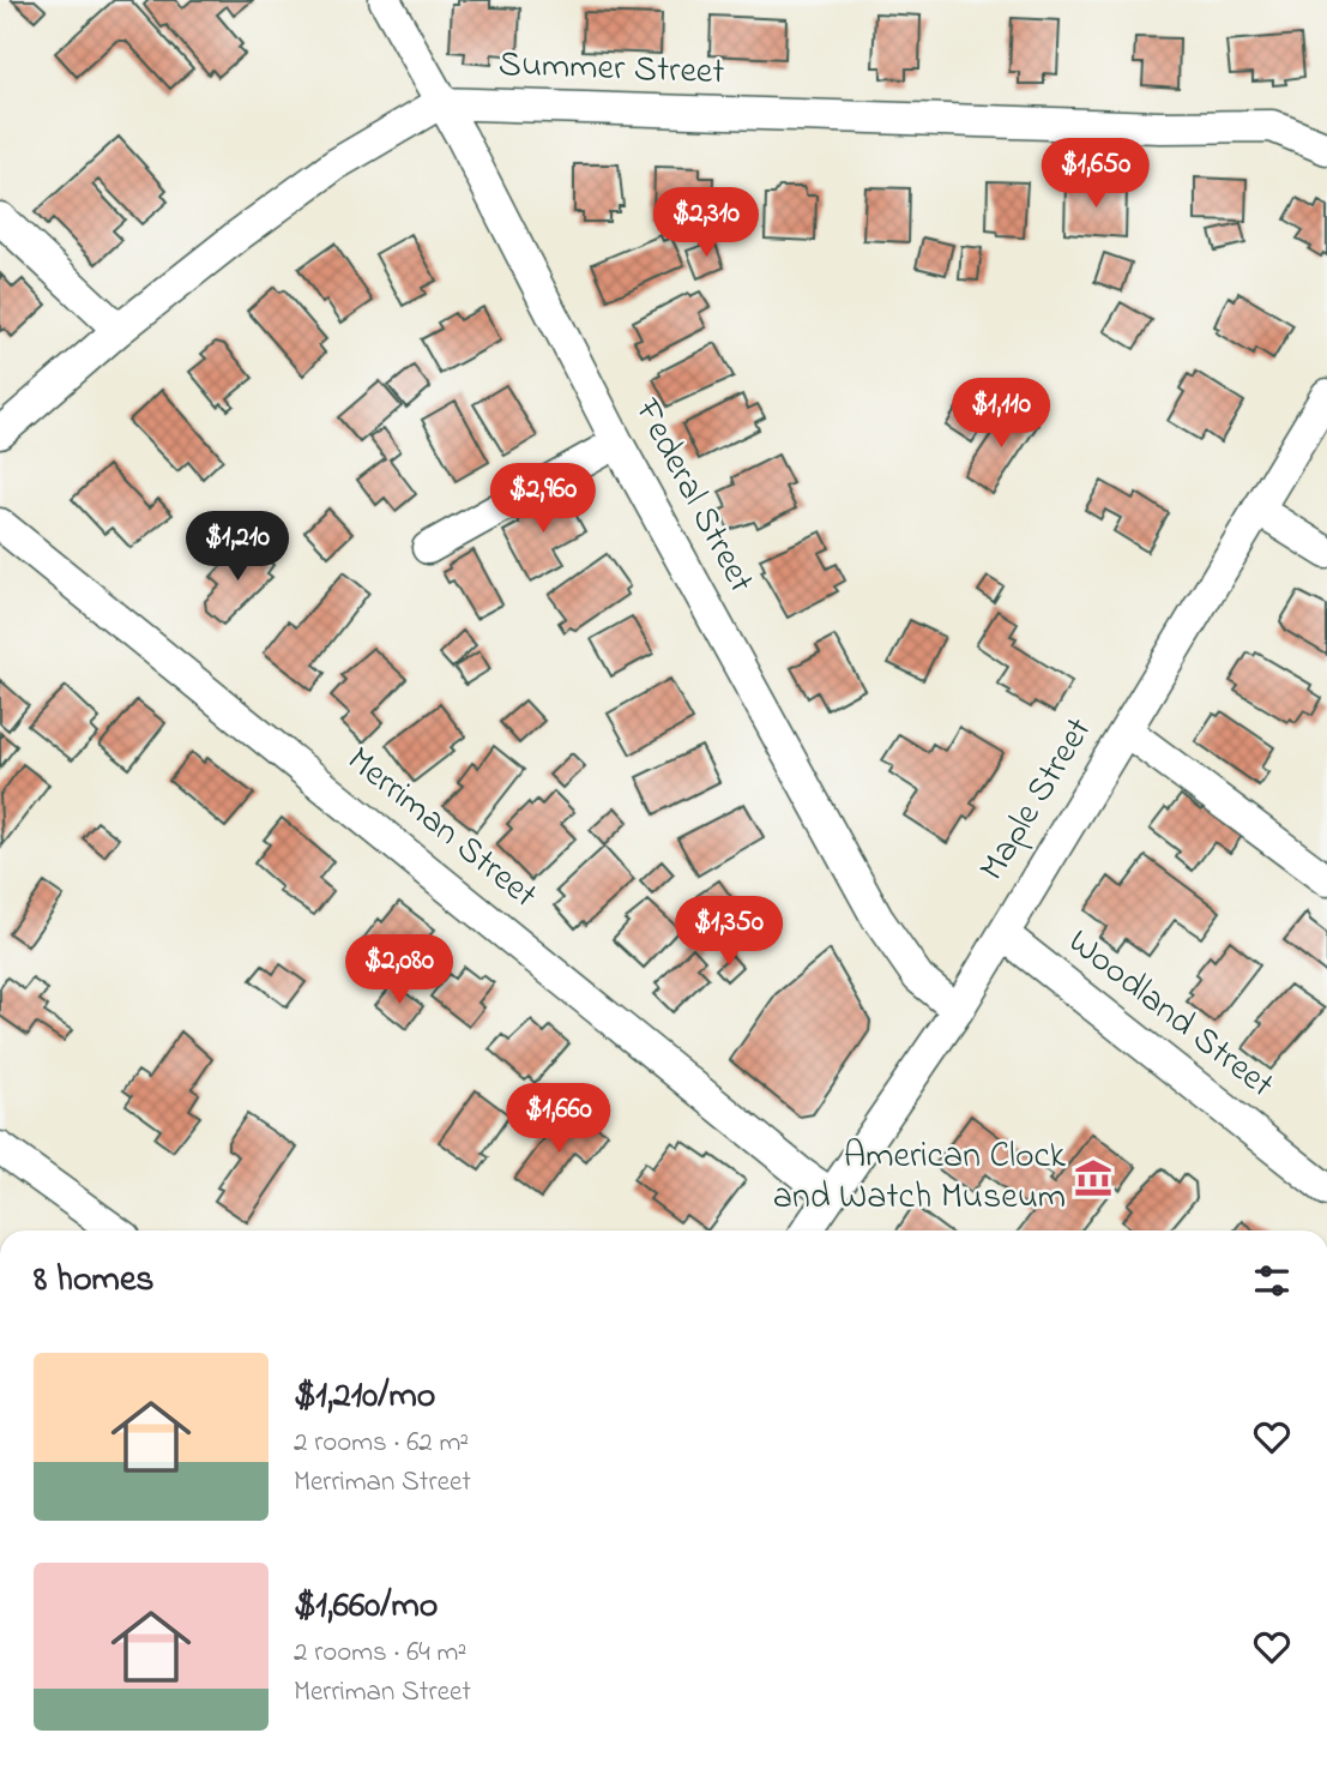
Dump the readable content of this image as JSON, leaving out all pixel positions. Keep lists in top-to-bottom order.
{
  "streets": {
    "street": [
      "Summer Street",
      "Federal Street",
      "Maple Street",
      "Merriman Street",
      "Woodland Street"
    ]
  },
  "crossings": [
    ["Summer Street", "Federal Street"],
    ["Federal Street", "Maple Street"],
    ["Maple Street", "Merriman Street"],
    ["Maple Street", "Woodland Street"]
  ],
  "places": {
    "museum": ["American Clock and Watch Museum"]
  },
  "page": {
    "price": [
      "$1,650",
      "$2,310",
      "$1,110",
      "$2,960",
      "$1,210",
      "$1,350",
      "$2,080",
      "$1,660"
    ],
    "heading": "8 homes",
    "list": [
      {
        "name": "$1,210/mo",
        "note": "2 rooms · 62 m² · Merriman Street"
      },
      {
        "name": "$1,660/mo",
        "note": "2 rooms · 64 m² · Merriman Street"
      }
    ]
  }
}
